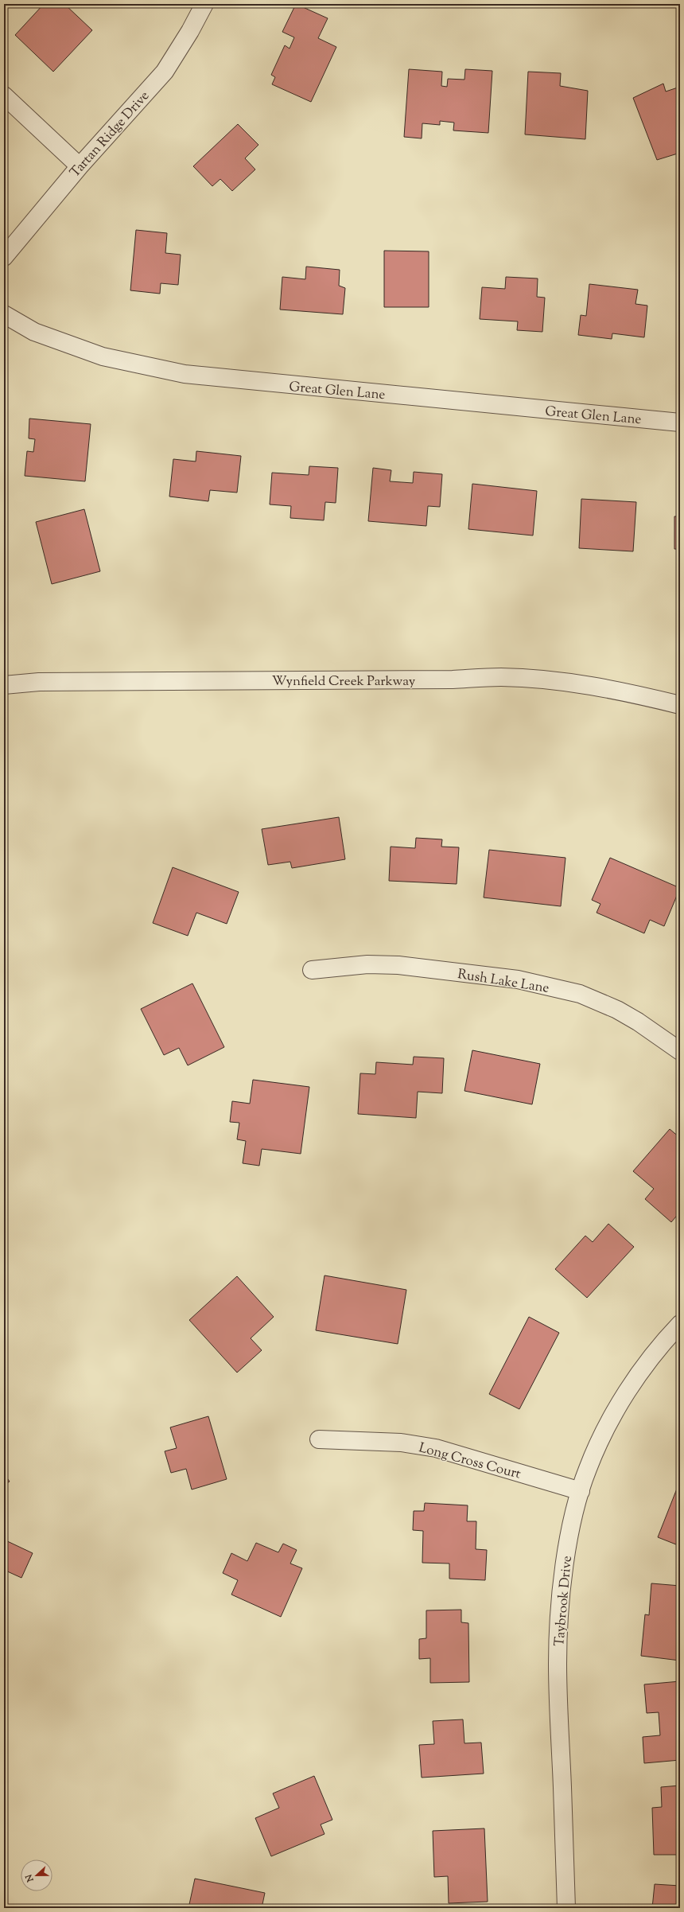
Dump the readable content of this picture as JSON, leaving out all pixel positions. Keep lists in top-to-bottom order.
{
  "streets": {
    "street": [
      "Tartan Ridge Drive",
      "Great Glen Lane",
      "Wynfield Creek Parkway",
      "Rush Lake Lane",
      "Long Cross Court",
      "Taybrook Drive"
    ]
  },
  "crossings": [
    ["Long Cross Court", "Taybrook Drive"]
  ],
  "north": "left"
}
